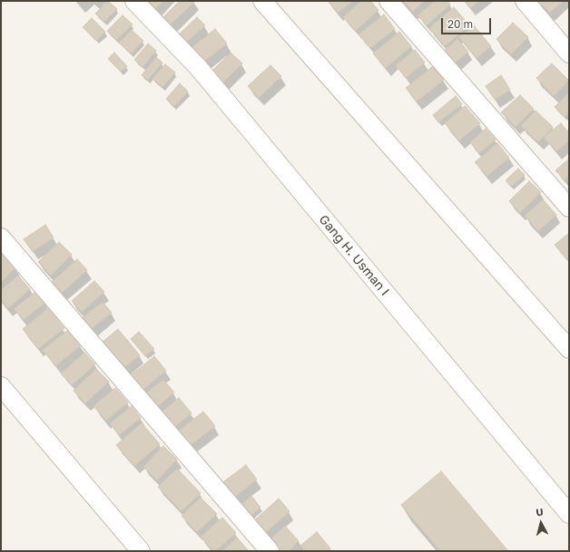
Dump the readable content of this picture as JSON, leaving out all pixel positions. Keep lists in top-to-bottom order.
{
  "streets": {
    "street": ["Gang H. Usman I"]
  },
  "scale_bar": "20 m",
  "north": "top"
}
